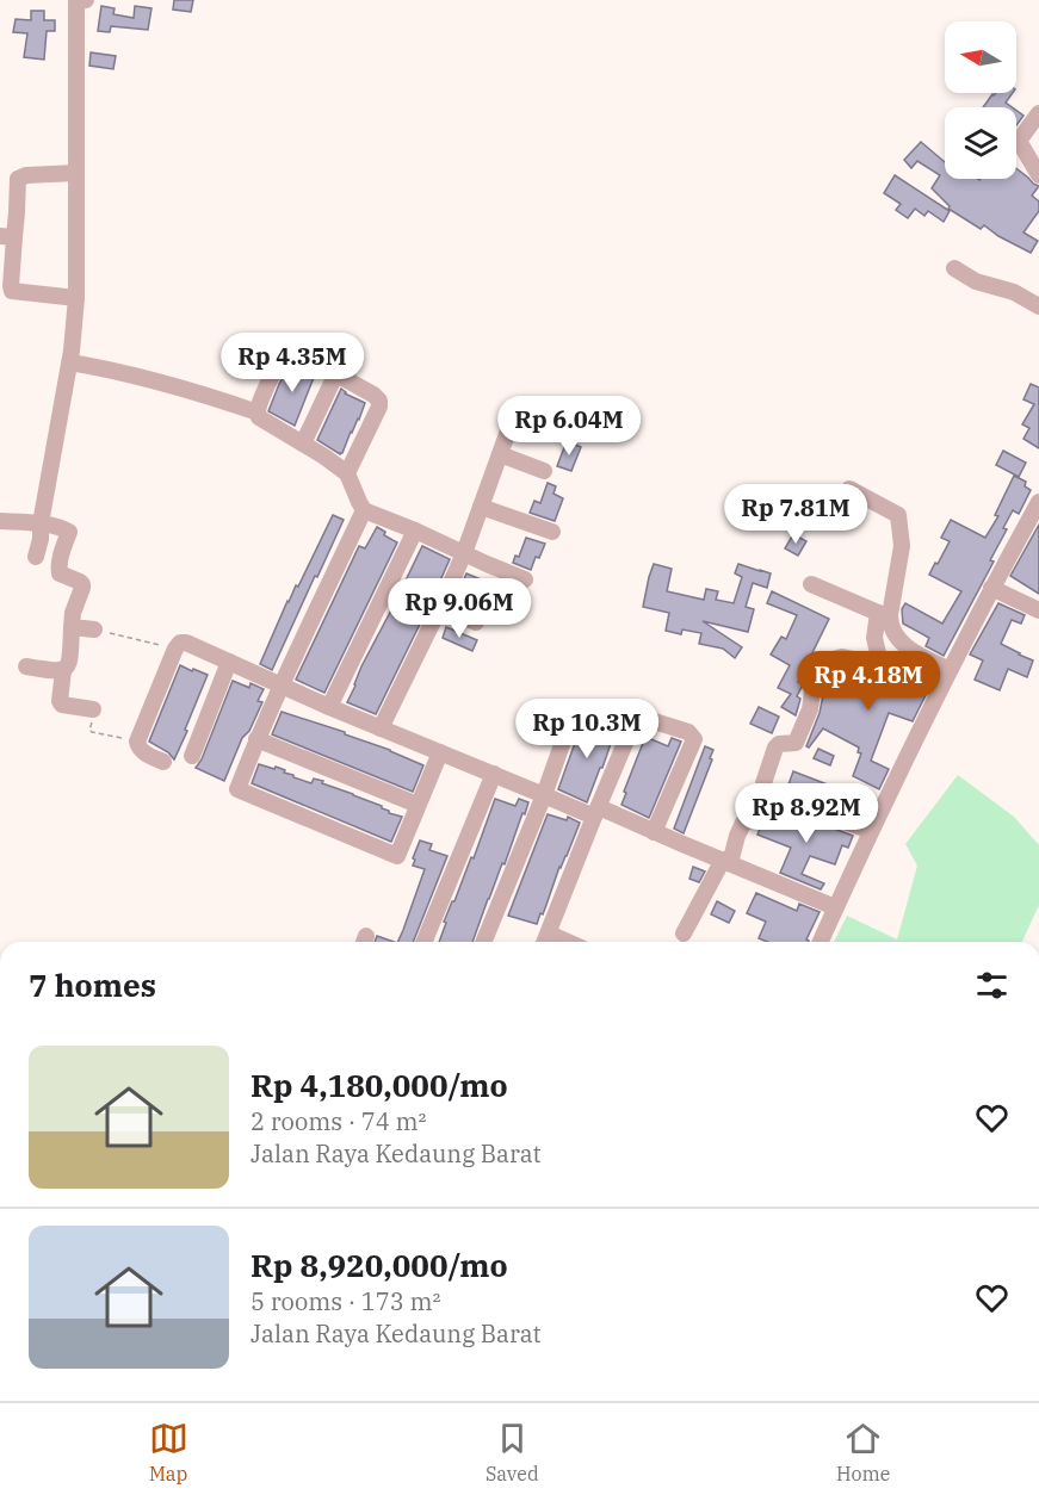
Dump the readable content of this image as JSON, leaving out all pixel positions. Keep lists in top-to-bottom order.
{
  "north": "left",
  "page": {
    "price": [
      "Rp 4.35M",
      "Rp 6.04M",
      "Rp 7.81M",
      "Rp 9.06M",
      "Rp 4.18M",
      "Rp 10.3M",
      "Rp 8.92M"
    ],
    "heading": "7 homes",
    "list": [
      {
        "name": "Rp 4,180,000/mo",
        "note": "2 rooms · 74 m² · Jalan Raya Kedaung Barat"
      },
      {
        "name": "Rp 8,920,000/mo",
        "note": "5 rooms · 173 m² · Jalan Raya Kedaung Barat"
      }
    ],
    "tabs": ["Map", "Saved", "Home"]
  }
}
